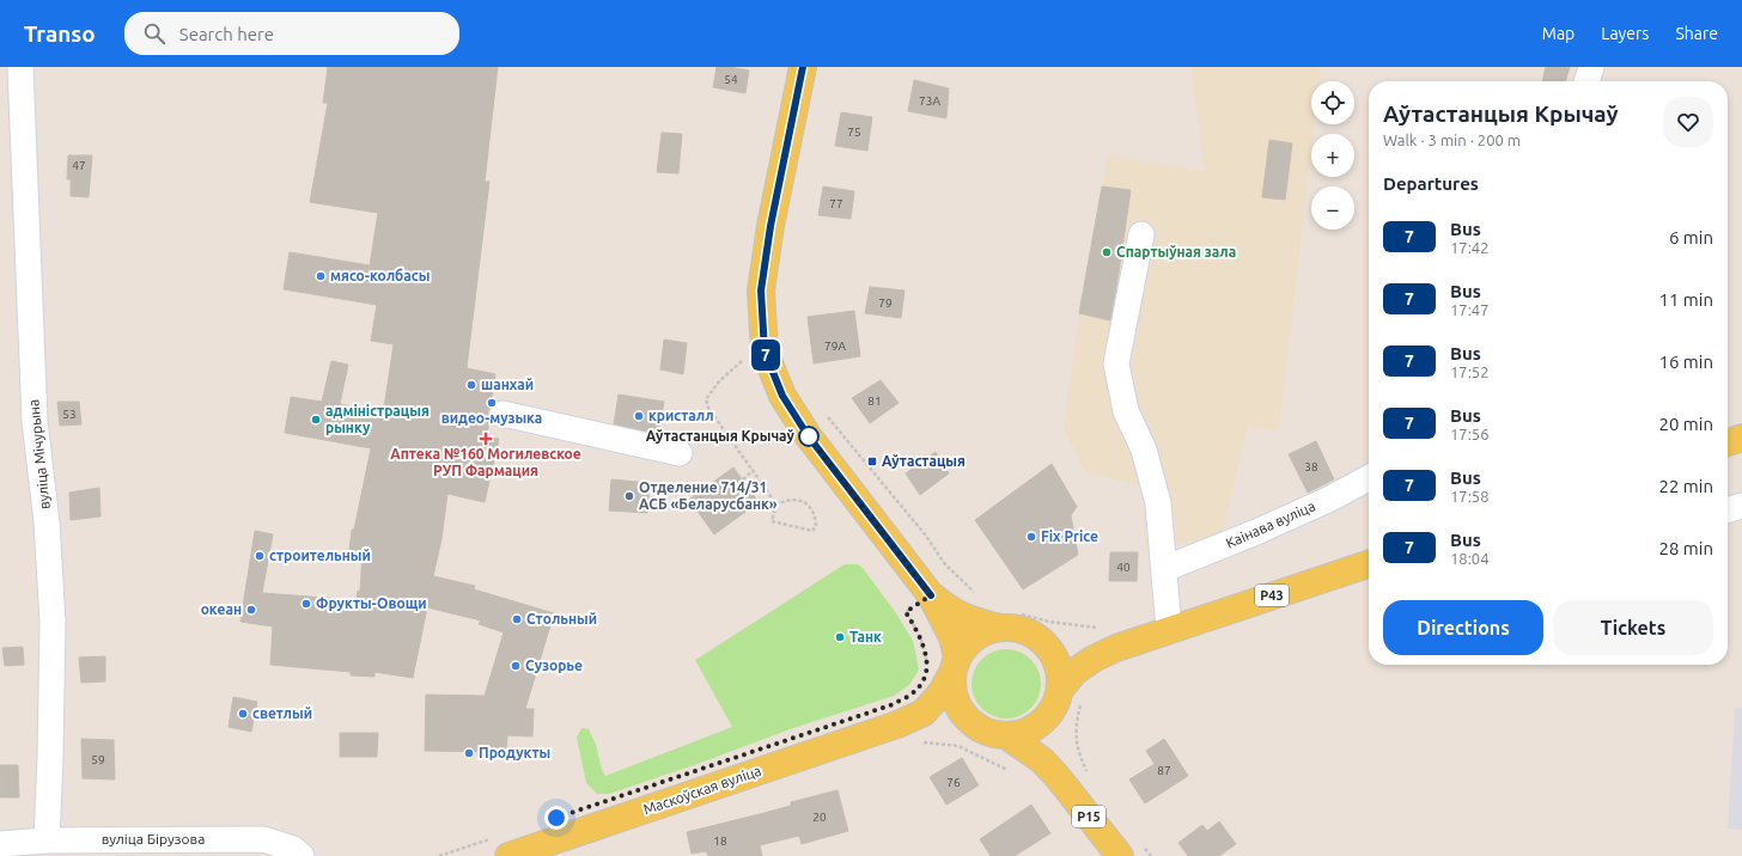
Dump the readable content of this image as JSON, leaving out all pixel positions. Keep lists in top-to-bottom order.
{
  "streets": {
    "main road": ["Р43", "Маскоўская вуліца", "Р15"],
    "street": ["вуліца Мічурына", "Каінава вуліца", "вуліца Бірузова"]
  },
  "crossings": [
    ["вуліца Мічурына", "вуліца Бірузова"],
    ["Р43", "Маскоўская вуліца"],
    ["Р43", "Р15"],
    ["Маскоўская вуліца", "Р15"]
  ],
  "places": {
    "other": [
      "Спартыўная зала",
      "мясо-колбасы",
      "шанхай",
      "видео-музыка",
      "кристалл",
      "адміністрацыя рынку",
      "Аўтастанцыя Крычаў",
      "Отделение 714/31 АСБ «Беларусбанк»",
      "Fix Price",
      "строительный",
      "Фрукты-Овощи",
      "океан",
      "Стольный",
      "Танк",
      "Сузорье",
      "светлый",
      "Продукты"
    ],
    "health": ["Аптека №160 Могилевское РУП Фармация"],
    "transit": ["Аўтастацыя"]
  },
  "lines": ["bus line 7"],
  "house_numbers": [
    "54",
    "73А",
    "75",
    "47",
    "77",
    "79",
    "79А",
    "81",
    "53",
    "38",
    "40",
    "59",
    "87",
    "76",
    "20",
    "18"
  ],
  "page": {
    "header": "Transo",
    "search": "Search here",
    "nav": ["Map", "Layers", "Share"],
    "on_map": "7",
    "map_buttons": ["+", "−"],
    "heading": [
      ["Аўтастанцыя Крычаў", "Walk · 3 min · 200 m"],
      "Departures"
    ],
    "list": [
      {
        "mark": "7",
        "name": "Bus",
        "note": "17:42",
        "value": "6 min"
      },
      {
        "mark": "7",
        "name": "Bus",
        "note": "17:47",
        "value": "11 min"
      },
      {
        "mark": "7",
        "name": "Bus",
        "note": "17:52",
        "value": "16 min"
      },
      {
        "mark": "7",
        "name": "Bus",
        "note": "17:56",
        "value": "20 min"
      },
      {
        "mark": "7",
        "name": "Bus",
        "note": "17:58",
        "value": "22 min"
      },
      {
        "mark": "7",
        "name": "Bus",
        "note": "18:04",
        "value": "28 min"
      }
    ],
    "buttons": ["Directions", "Tickets"]
  }
}
